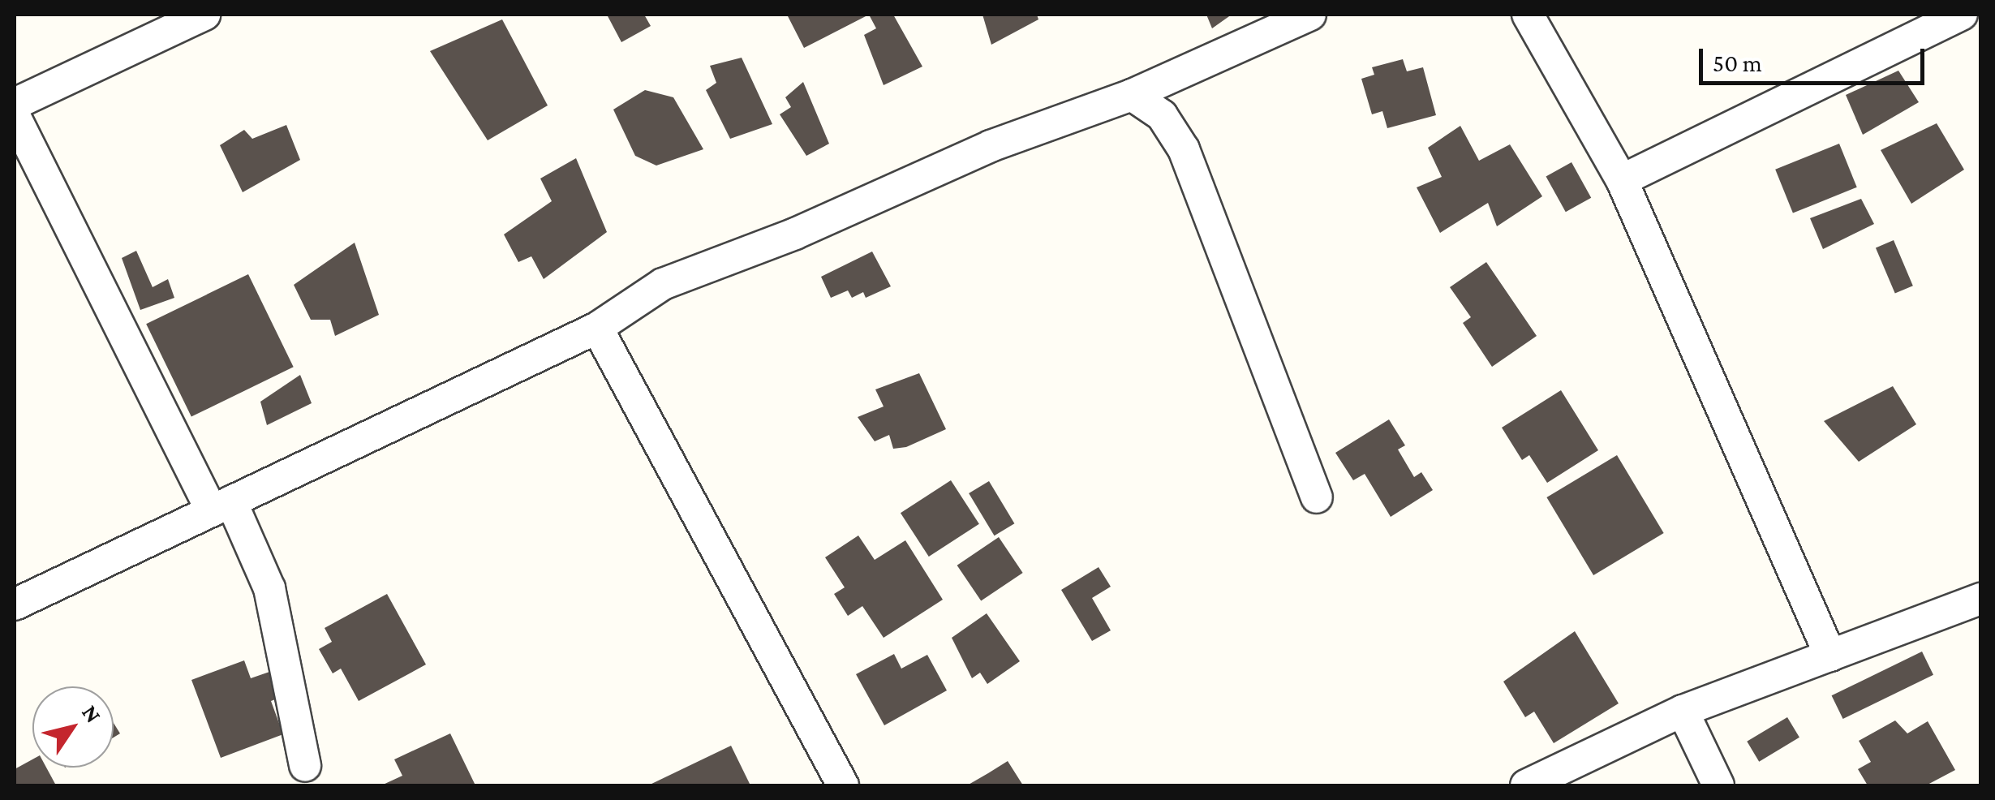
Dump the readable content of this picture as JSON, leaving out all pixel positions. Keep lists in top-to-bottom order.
{
  "scale_bar": "50 m",
  "north": "top right"
}
